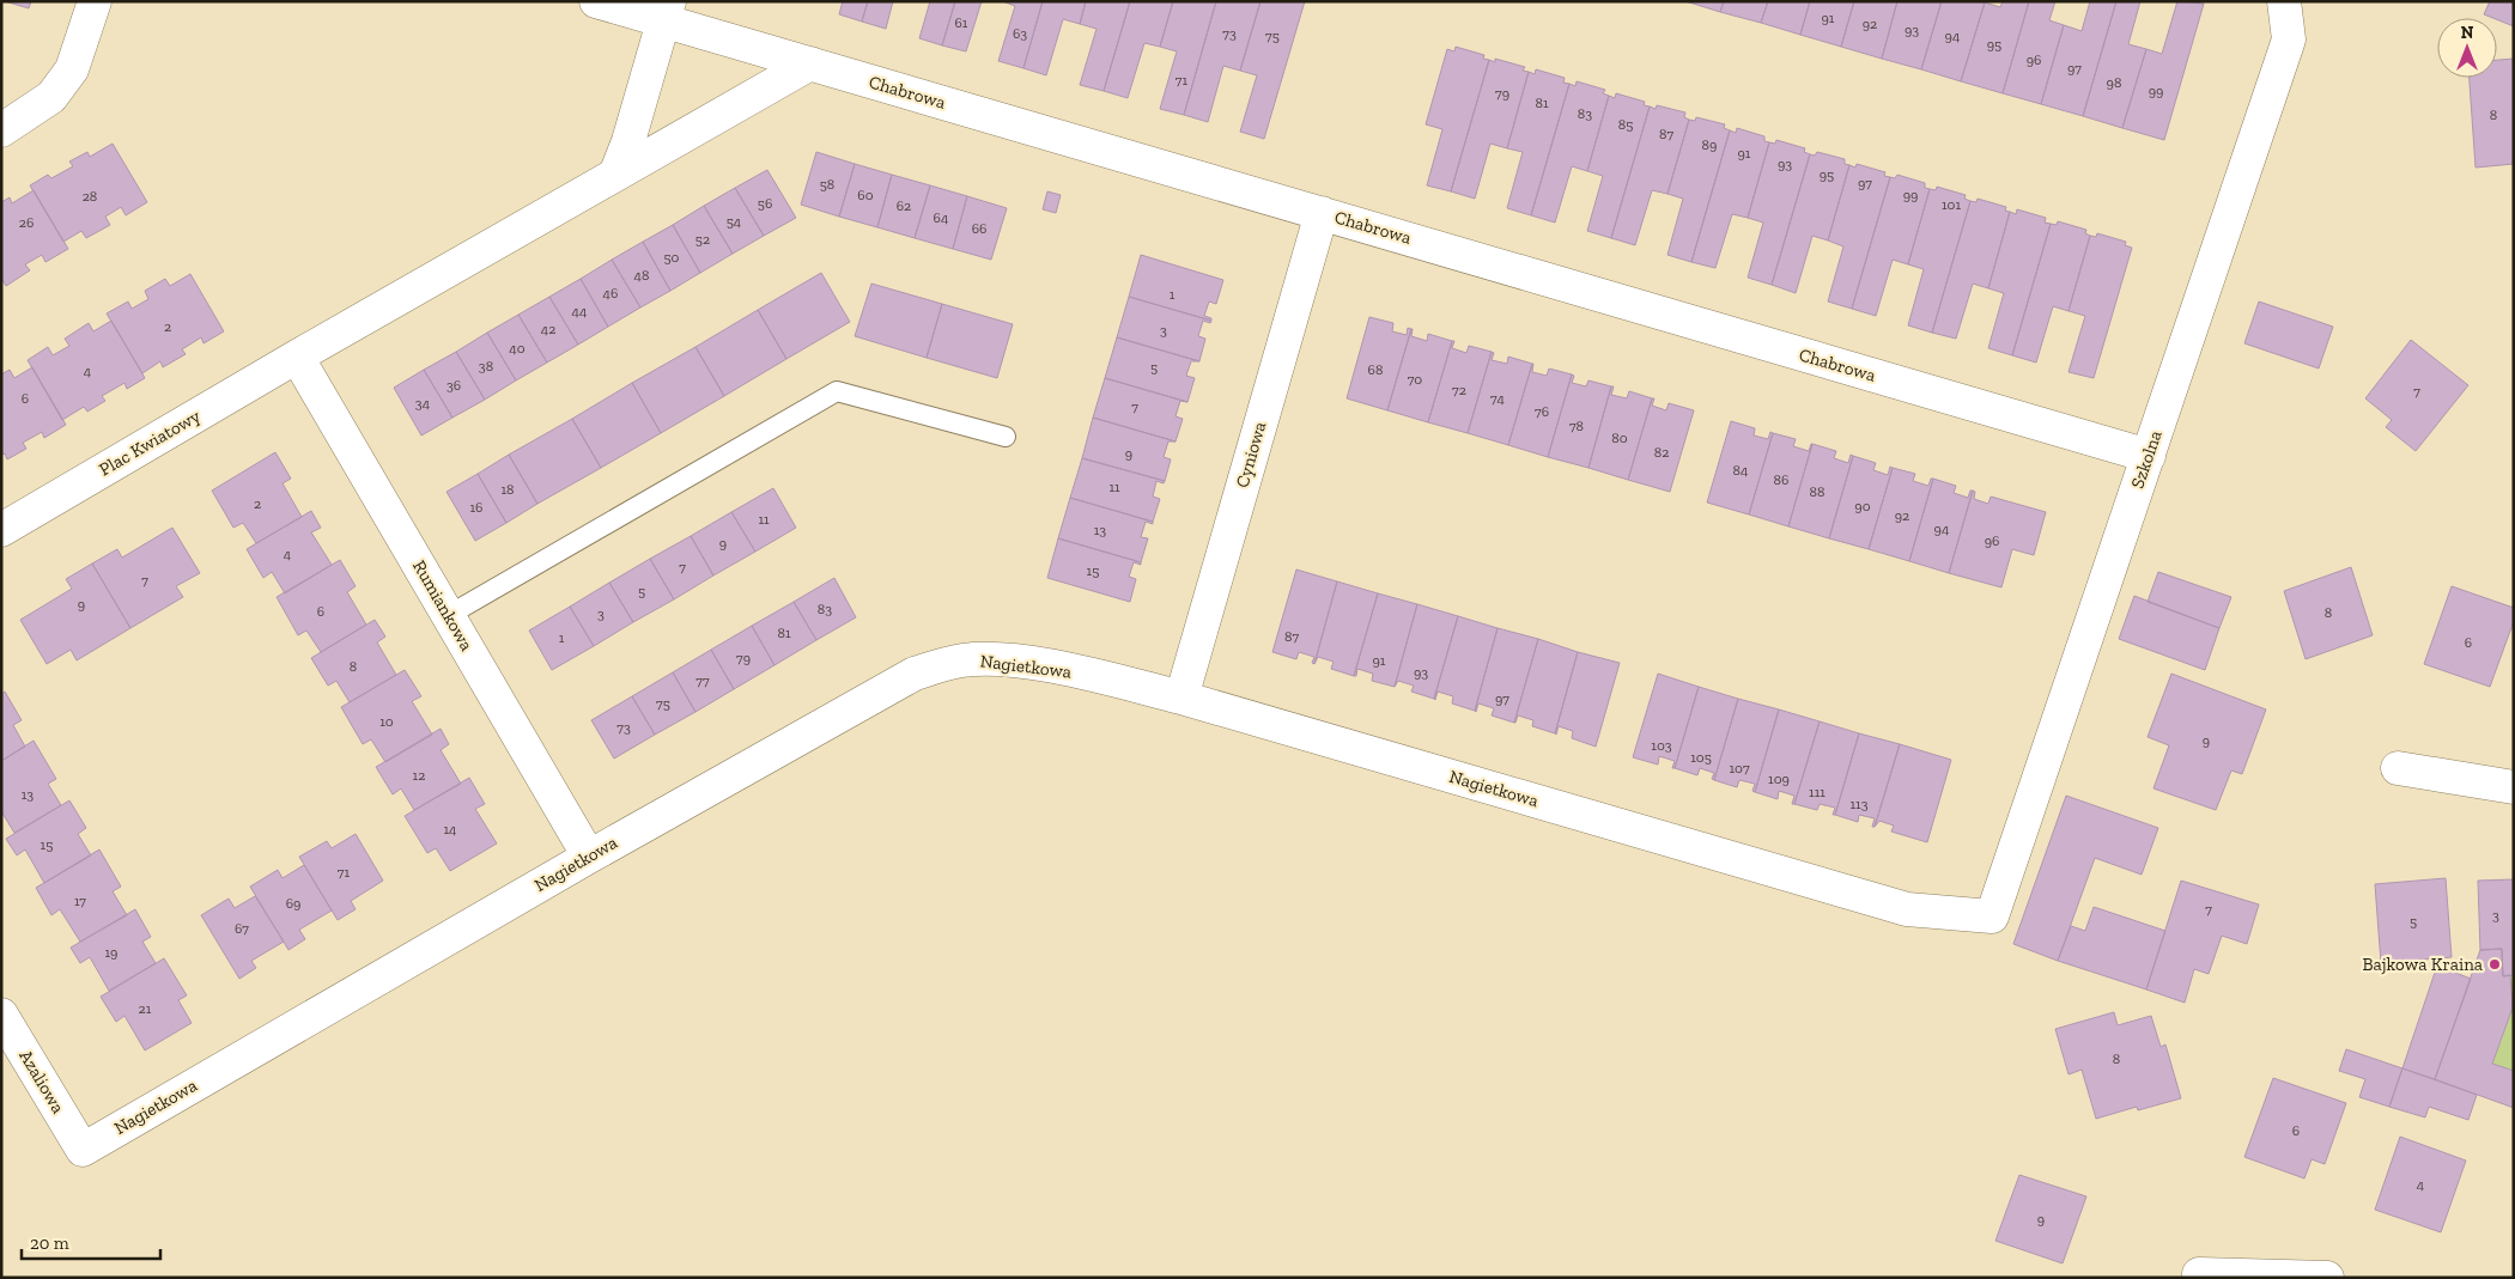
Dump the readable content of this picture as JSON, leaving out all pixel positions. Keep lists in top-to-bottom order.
{
  "streets": {
    "street": [
      "Chabrowa",
      "Plac Kwiatowy",
      "Cyniowa",
      "Szkolna",
      "Rumiankowa",
      "Nagietkowa",
      "Azaliowa"
    ]
  },
  "crossings": [
    ["Chabrowa", "Plac Kwiatowy"],
    ["Chabrowa", "Cyniowa"],
    ["Chabrowa", "Szkolna"],
    ["Plac Kwiatowy", "Rumiankowa"],
    ["Cyniowa", "Nagietkowa"],
    ["Szkolna", "Nagietkowa"],
    ["Rumiankowa", "Nagietkowa"],
    ["Nagietkowa", "Azaliowa"]
  ],
  "places": ["Bajkowa Kraina"],
  "house_numbers": [
    "91",
    "61",
    "92",
    "93",
    "63",
    "73",
    "75",
    "94",
    "95",
    "96",
    "97",
    "71",
    "98",
    "99",
    "79",
    "81",
    "83",
    "8",
    "85",
    "87",
    "89",
    "91",
    "93",
    "95",
    "97",
    "58",
    "60",
    "99",
    "28",
    "56",
    "101",
    "62",
    "64",
    "54",
    "26",
    "66",
    "52",
    "50",
    "48",
    "46",
    "1",
    "44",
    "2",
    "42",
    "3",
    "40",
    "38",
    "5",
    "68",
    "4",
    "70",
    "36",
    "72",
    "7",
    "6",
    "74",
    "34",
    "7",
    "76",
    "78",
    "80",
    "82",
    "9",
    "84",
    "86",
    "11",
    "18",
    "88",
    "2",
    "90",
    "16",
    "92",
    "11",
    "94",
    "13",
    "96",
    "9",
    "4",
    "7",
    "15",
    "7",
    "5",
    "9",
    "83",
    "6",
    "8",
    "3",
    "81",
    "87",
    "1",
    "6",
    "79",
    "91",
    "8",
    "93",
    "77",
    "97",
    "75",
    "10",
    "73",
    "9",
    "103",
    "105",
    "107",
    "12",
    "109",
    "111",
    "13",
    "113",
    "14",
    "15",
    "71",
    "17",
    "69",
    "7",
    "3",
    "5",
    "67",
    "19",
    "21",
    "8",
    "6",
    "4",
    "9"
  ],
  "scale_bar": "20 m",
  "north": "top"
}
